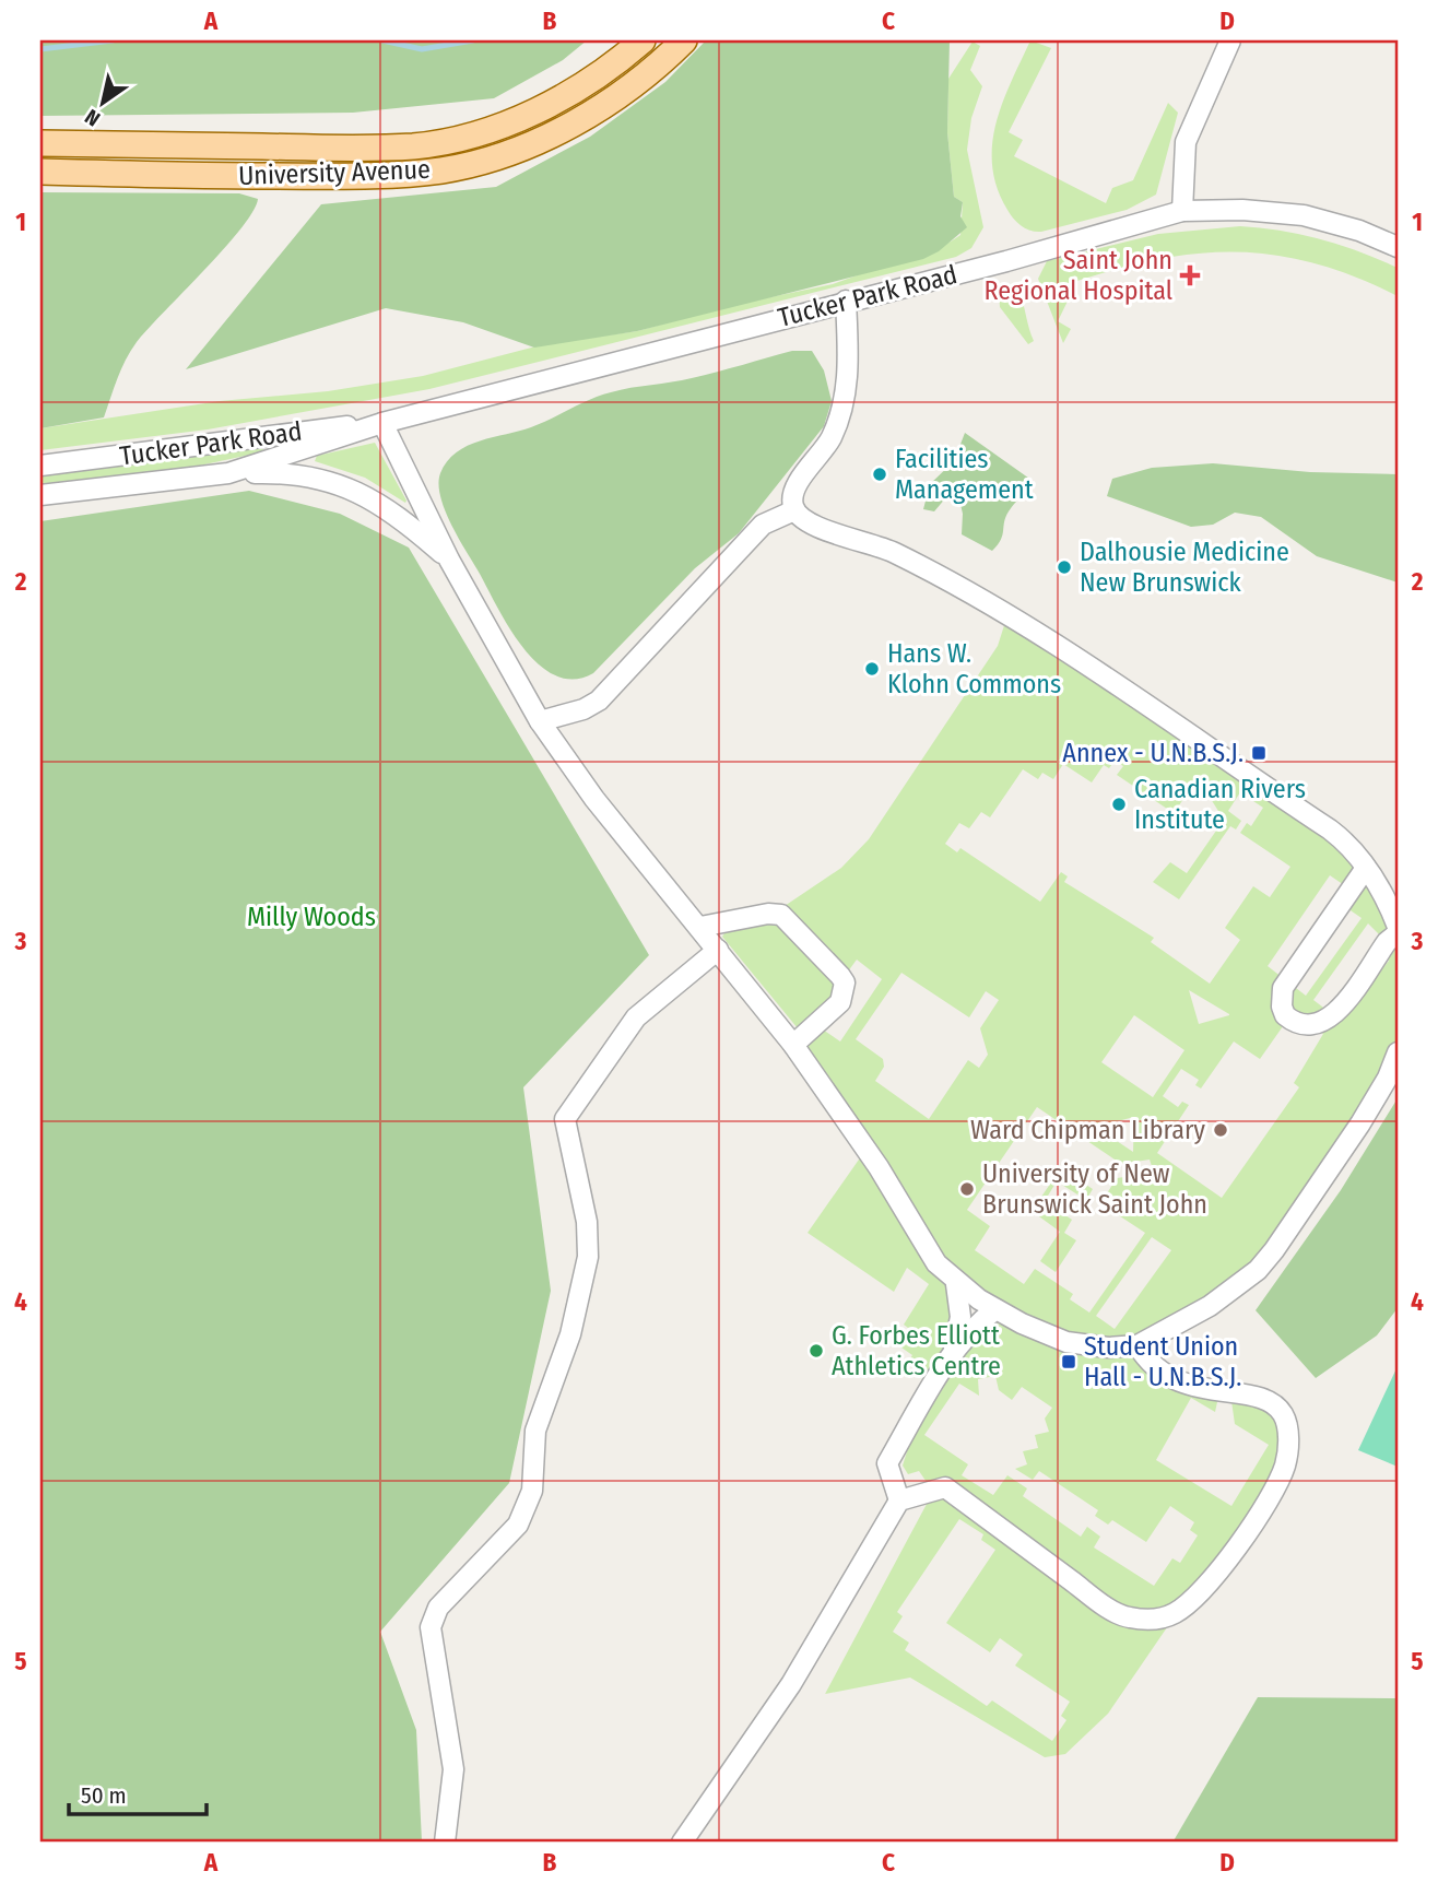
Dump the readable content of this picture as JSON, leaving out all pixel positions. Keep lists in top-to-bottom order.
{
  "streets": {
    "main road": ["University Avenue"],
    "street": ["Tucker Park Road"]
  },
  "parks": ["Milly Woods"],
  "places": {
    "health": ["Saint John Regional Hospital"],
    "other": [
      "Facilities Management",
      "Dalhousie Medicine New Brunswick",
      "Hans W. Klohn Commons",
      "Canadian Rivers Institute",
      "Ward Chipman Library",
      "University of New Brunswick Saint John",
      "G. Forbes Elliott Athletics Centre"
    ],
    "transit": ["Annex - U.N.B.S.J.", "Student Union Hall - U.N.B.S.J."]
  },
  "scale_bar": "50 m",
  "north": "bottom left",
  "grid": {
    "columns": [
      "A",
      "B",
      "C",
      "D"
    ],
    "rows": [
      "1",
      "2",
      "3",
      "4",
      "5"
    ]
  }
}
